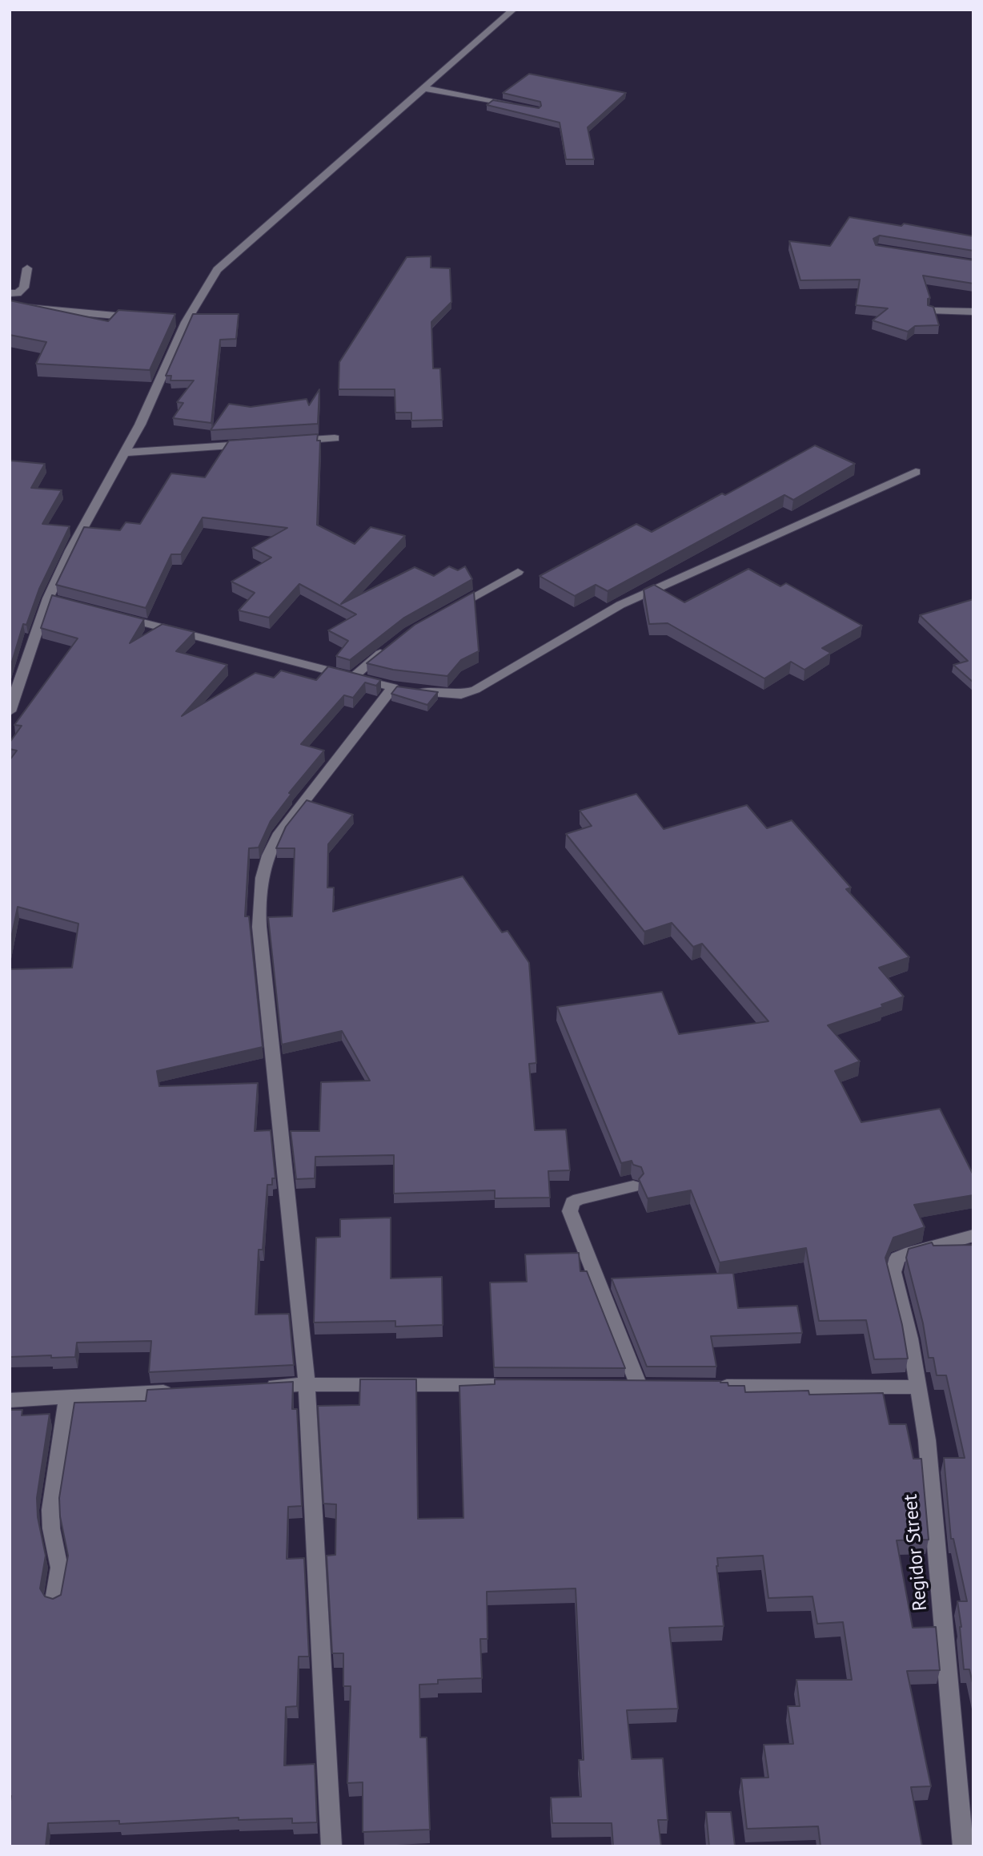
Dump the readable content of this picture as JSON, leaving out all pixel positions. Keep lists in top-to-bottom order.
{
  "streets": {
    "street": ["Regidor Street"]
  }
}
